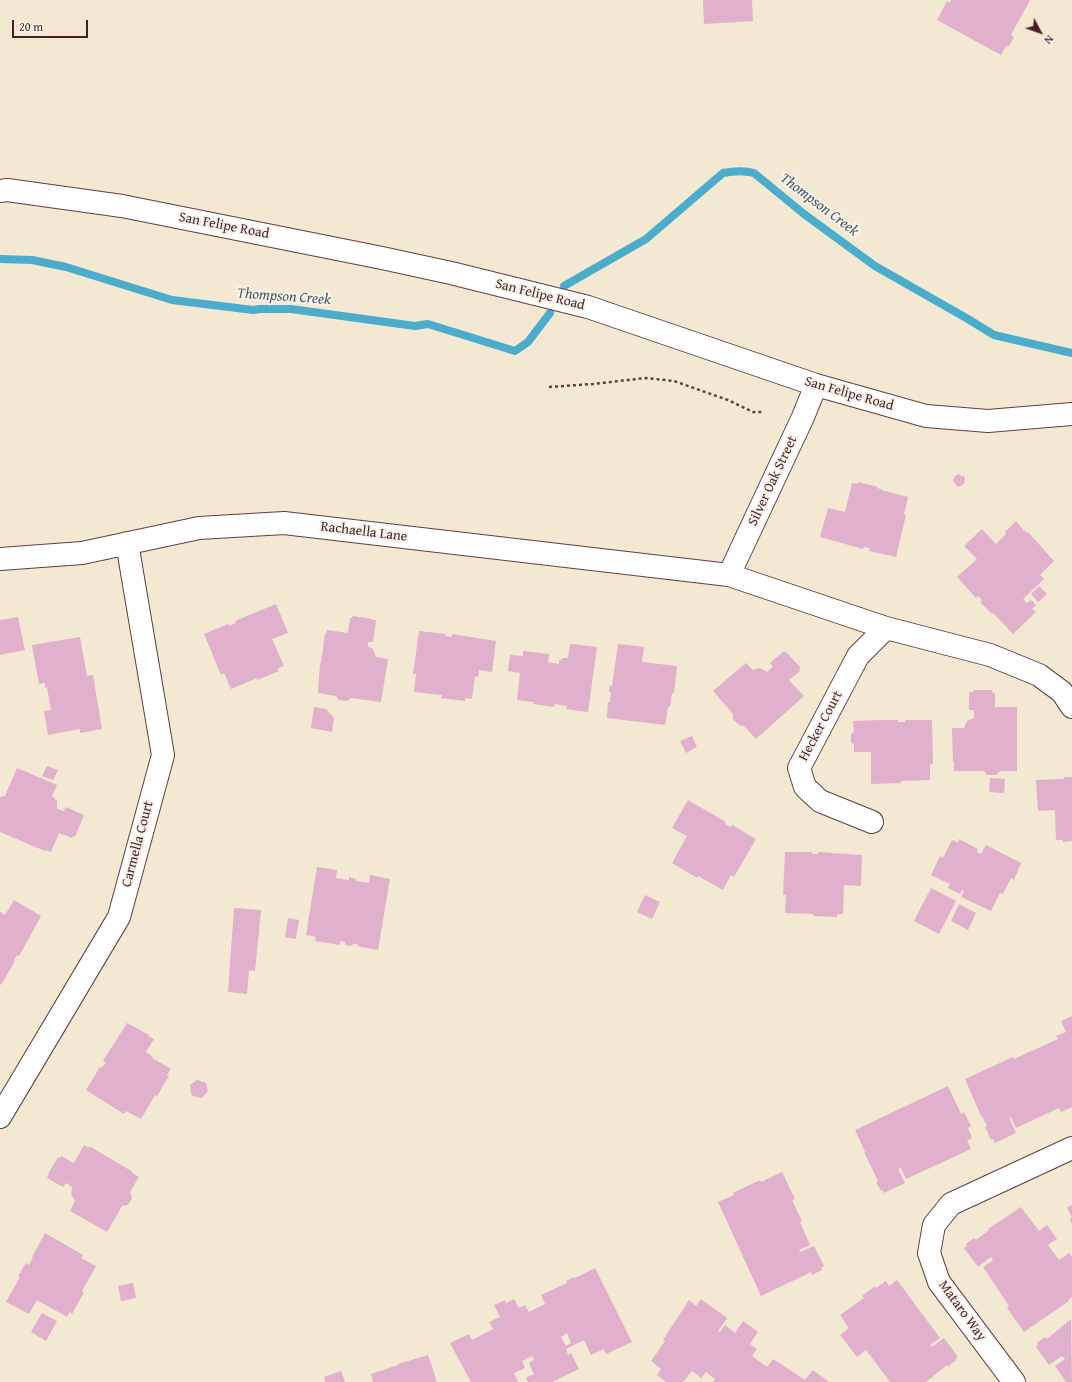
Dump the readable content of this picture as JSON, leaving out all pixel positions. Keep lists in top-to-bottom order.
{
  "streets": {
    "street": [
      "San Felipe Road",
      "Silver Oak Street",
      "Rachaella Lane",
      "Hecker Court",
      "Carmella Court",
      "Mataro Way"
    ]
  },
  "crossings": [
    ["San Felipe Road", "Silver Oak Street"],
    ["Silver Oak Street", "Rachaella Lane"],
    ["Rachaella Lane", "Carmella Court"]
  ],
  "water": ["Thompson Creek"],
  "scale_bar": "20 m",
  "north": "bottom right"
}
